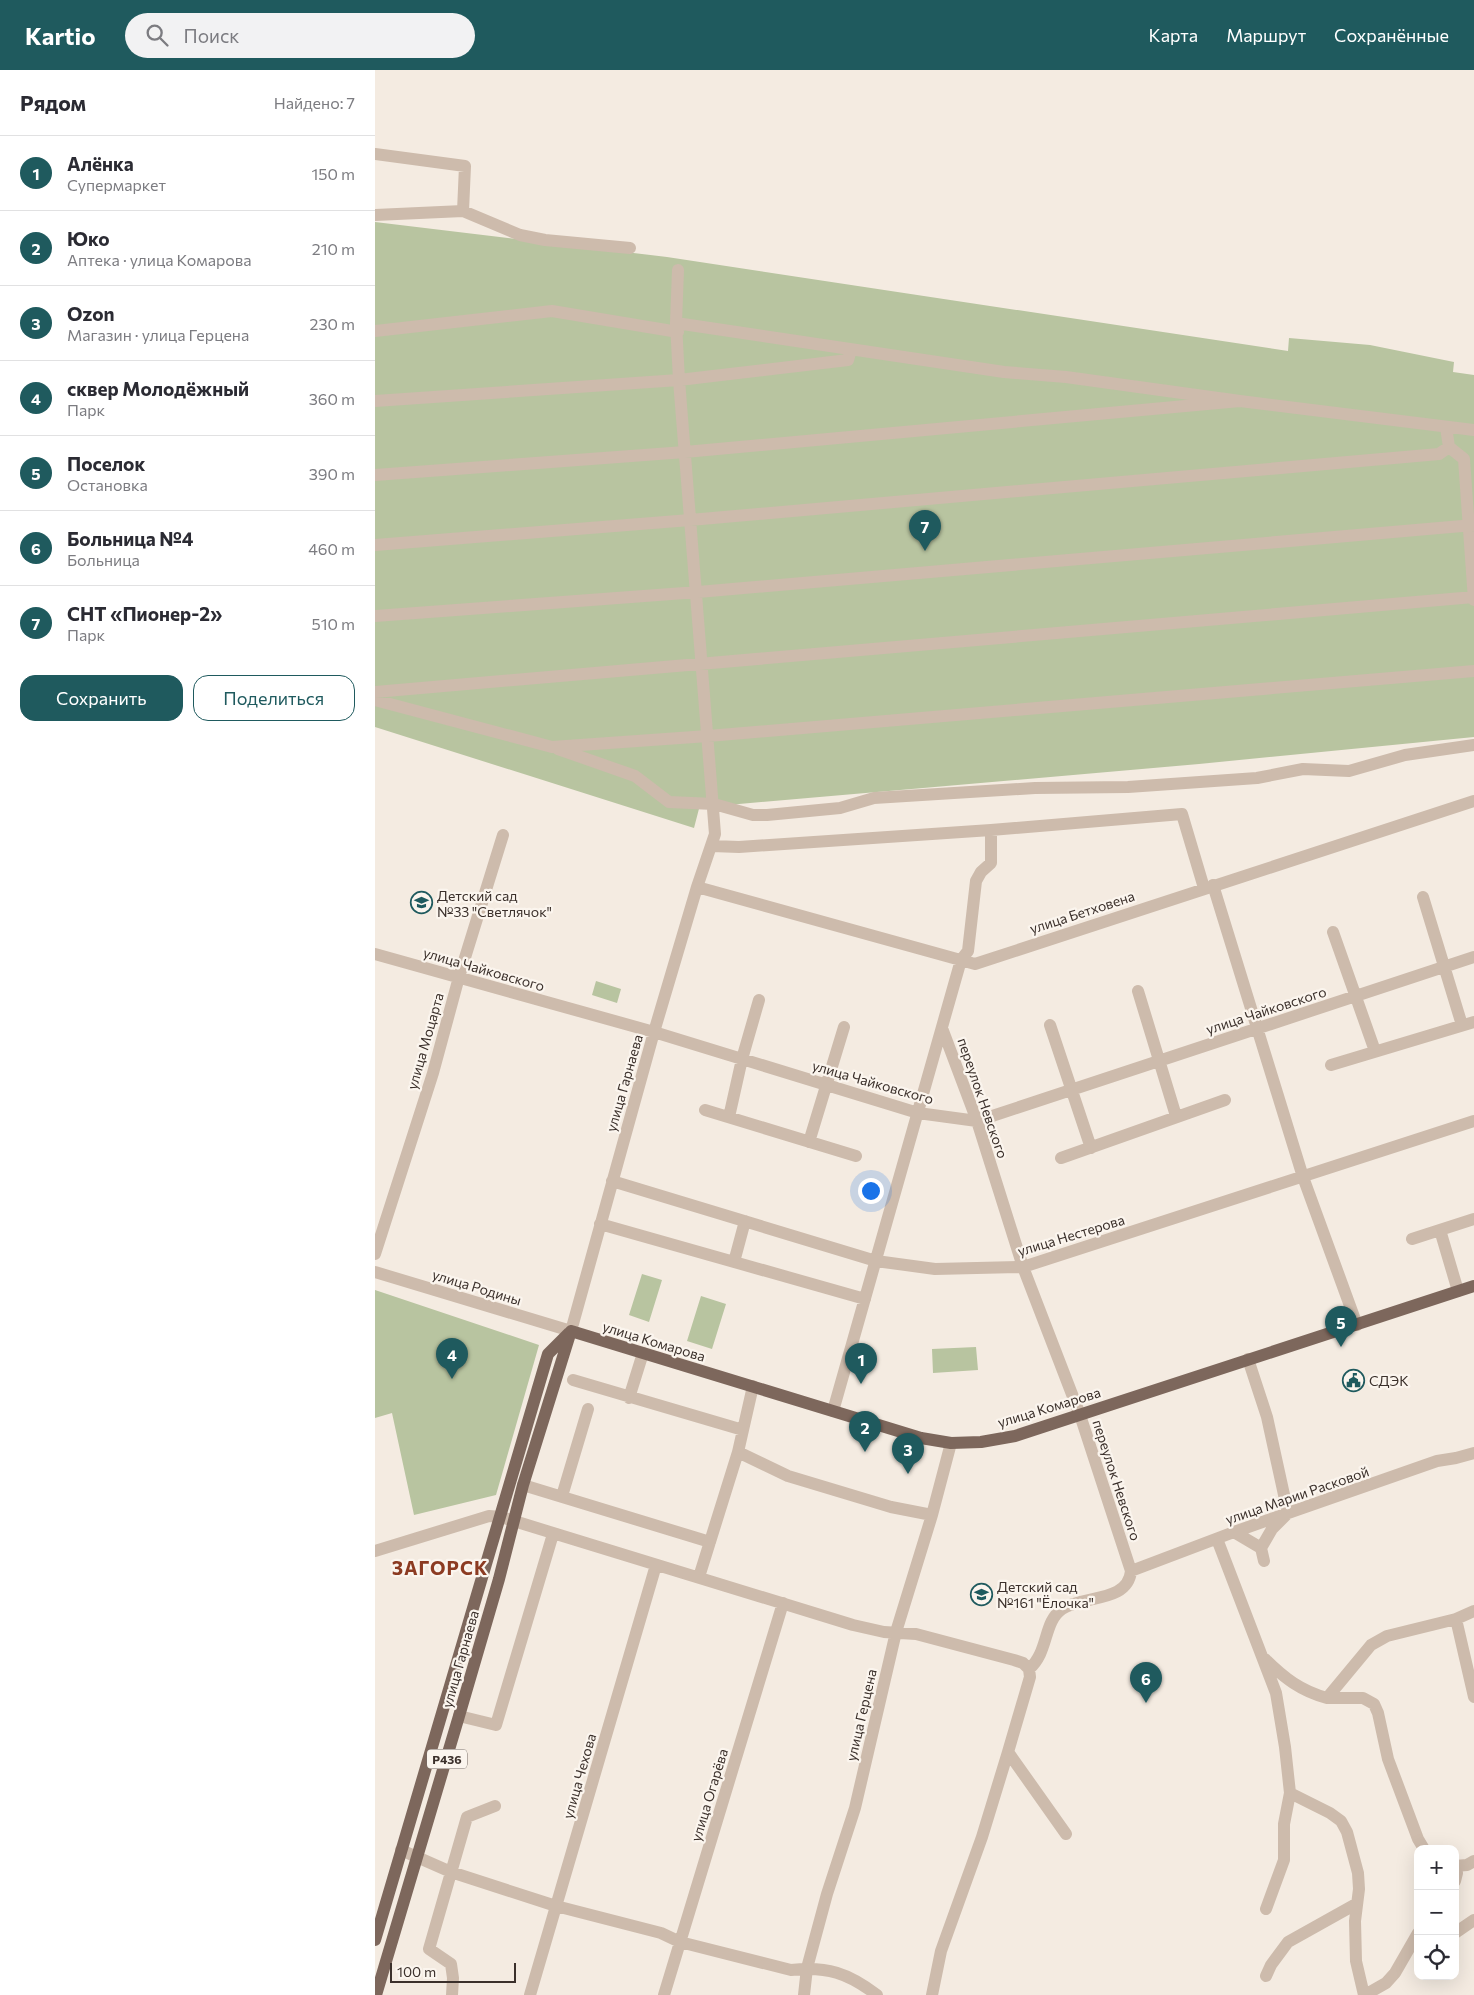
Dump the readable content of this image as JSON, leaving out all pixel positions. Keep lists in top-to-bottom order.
{
  "streets": {
    "main road": ["улица Гарнаева", "улица Комарова", "P436"],
    "street": [
      "улица Бетховена",
      "улица Чайковского",
      "улица Моцарта",
      "переулок Невского",
      "улица Нестерова",
      "улица Родины",
      "улица Марии Расковой",
      "улица Герцена",
      "улица Чехова",
      "улица Огарёва"
    ]
  },
  "crossings": [
    ["улица Бетховена", "улица Гарнаева"],
    ["улица Чайковского", "улица Моцарта"],
    ["улица Чайковского", "улица Гарнаева"],
    ["улица Чайковского", "переулок Невского"],
    ["улица Гарнаева", "улица Нестерова"],
    ["улица Гарнаева", "улица Родины"],
    ["улица Гарнаева", "улица Комарова"],
    ["переулок Невского", "улица Нестерова"],
    ["переулок Невского", "улица Комарова"],
    ["переулок Невского", "улица Марии Расковой"],
    ["улица Родины", "улица Комарова"],
    ["улица Комарова", "улица Герцена"]
  ],
  "districts": ["ЗАГОРСК"],
  "places": {
    "school or university": ["Детский сад №33 \"Светлячок\"", "Детский сад №161 \"Ёлочка\""],
    "public building": ["СДЭК"]
  },
  "scale_bar": "100 m",
  "page": {
    "header": "Kartio",
    "search": "Поиск",
    "nav": ["Карта", "Маршрут", "Сохранённые"],
    "heading": ["Рядом", "Найдено: 7"],
    "list": [
      {
        "mark": "1",
        "name": "Алёнка",
        "note": "Супермаркет",
        "value": "150 m"
      },
      {
        "mark": "2",
        "name": "Юко",
        "note": "Аптека · улица Комарова",
        "value": "210 m"
      },
      {
        "mark": "3",
        "name": "Ozon",
        "note": "Магазин · улица Герцена",
        "value": "230 m"
      },
      {
        "mark": "4",
        "name": "сквер Молодёжный",
        "note": "Парк",
        "value": "360 m"
      },
      {
        "mark": "5",
        "name": "Поселок",
        "note": "Остановка",
        "value": "390 m"
      },
      {
        "mark": "6",
        "name": "Больница №4",
        "note": "Больница",
        "value": "460 m"
      },
      {
        "mark": "7",
        "name": "СНТ «Пионер-2»",
        "note": "Парк",
        "value": "510 m"
      }
    ],
    "pins": [
      "7",
      "5",
      "4",
      "1",
      "2",
      "3",
      "6"
    ],
    "buttons": ["Сохранить", "Поделиться"],
    "map_buttons": ["+", "−"],
    "scale": "100 m"
  }
}
